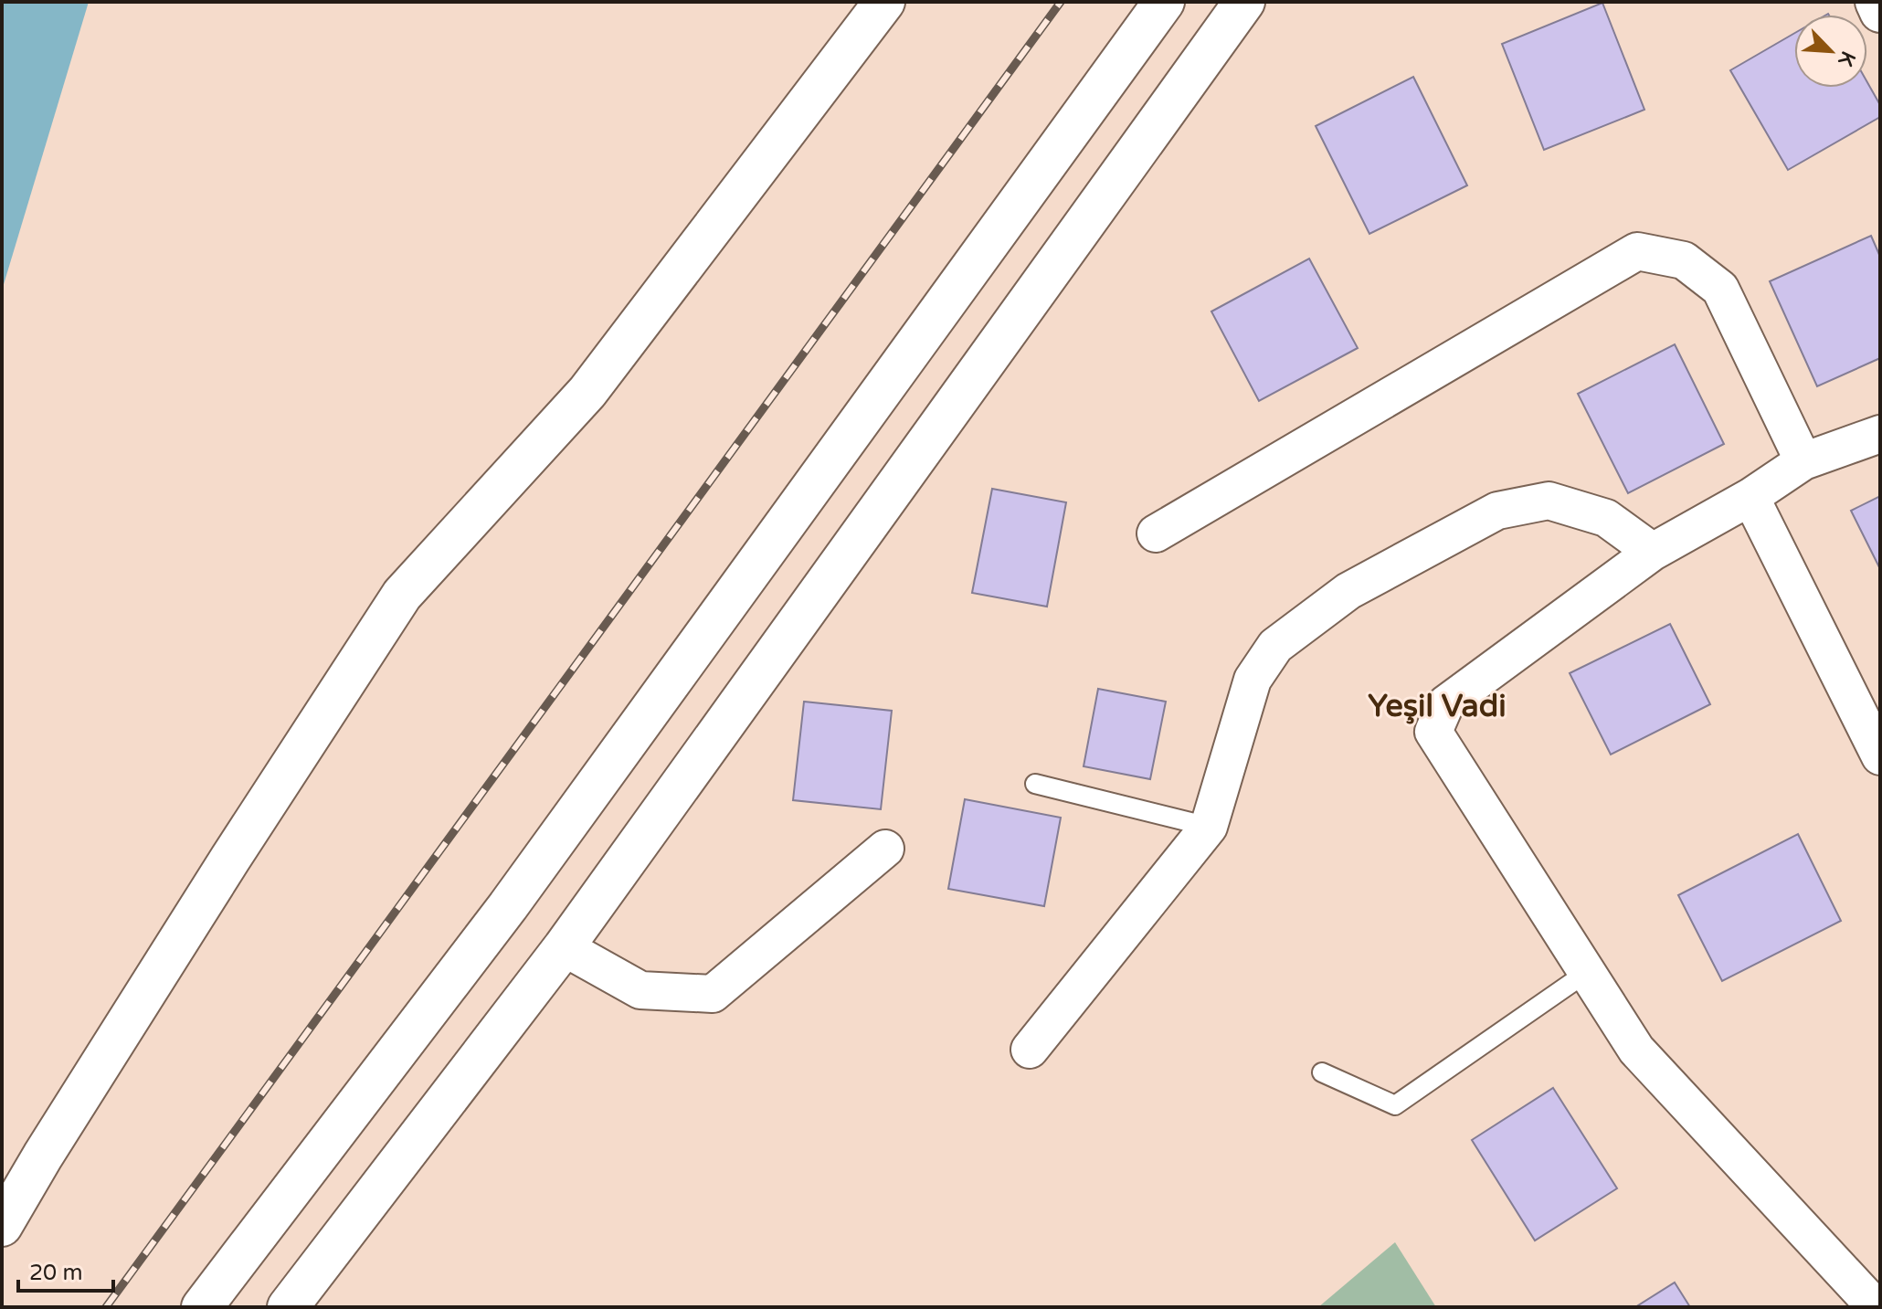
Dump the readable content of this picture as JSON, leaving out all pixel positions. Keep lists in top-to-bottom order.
{
  "districts": ["Yeşil Vadi"],
  "scale_bar": "20 m",
  "north": "bottom right"
}
